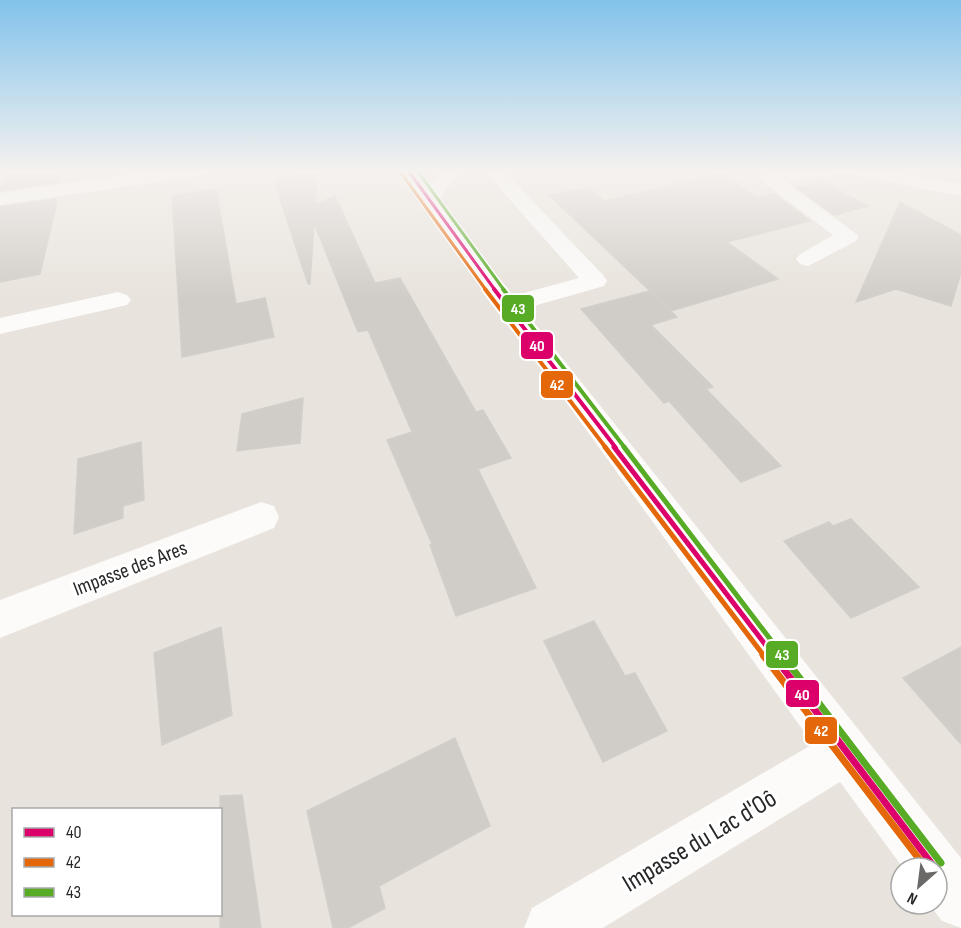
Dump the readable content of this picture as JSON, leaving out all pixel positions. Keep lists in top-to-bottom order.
{
  "streets": {
    "street": ["Impasse des Ares", "Impasse du Lac d'Oô"]
  },
  "lines": ["transit line 40", "transit line 42", "transit line 43"],
  "legend": ["40", "42", "43"],
  "north": "bottom left"
}
